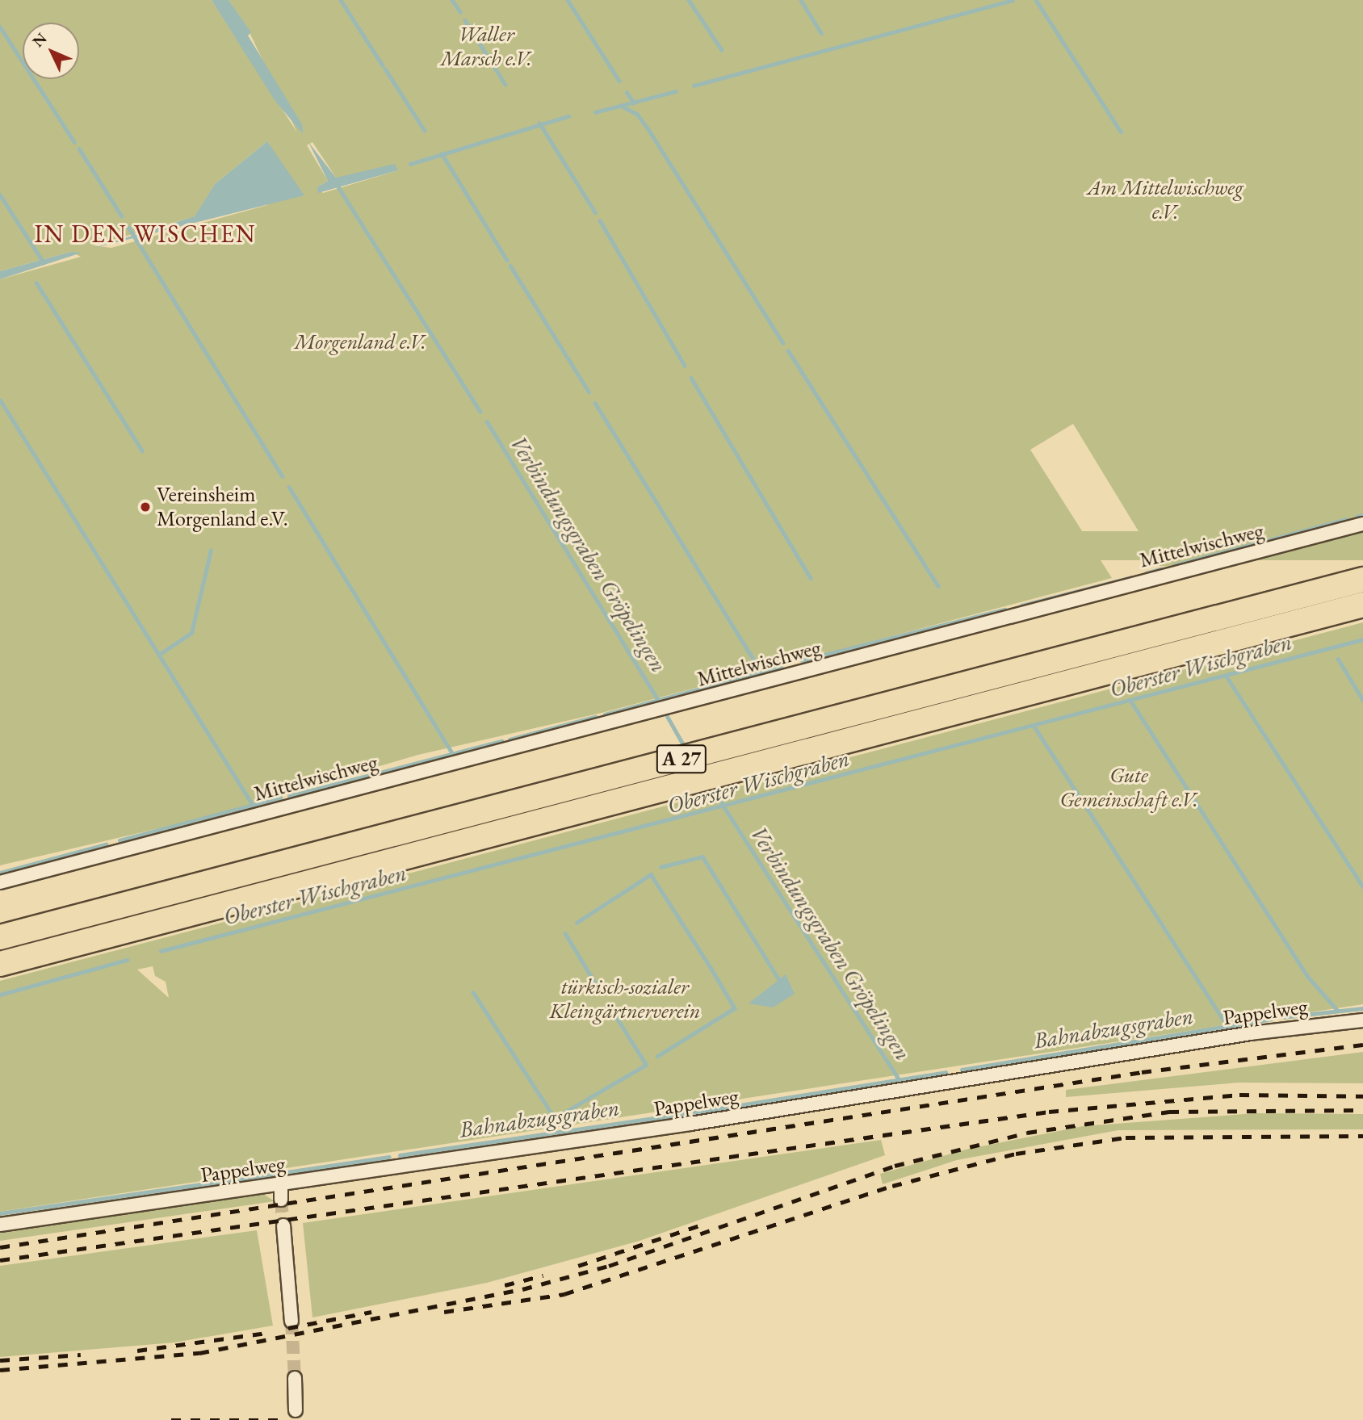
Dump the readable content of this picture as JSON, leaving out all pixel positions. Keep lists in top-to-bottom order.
{
  "streets": {
    "highway": ["A 27"],
    "street": ["Mittelwischweg", "Pappelweg"]
  },
  "districts": ["IN DEN WISCHEN"],
  "water": ["Verbindungsgraben Gröpelingen", "Oberster Wischgraben", "Bahnabzugsgraben"],
  "parks": [
    "Waller Marsch e.V.",
    "Am Mittelwischweg e.V.",
    "Morgenland e.V.",
    "Gute Gemeinschaft e.V.",
    "türkisch-sozialer Kleingärtnerverein"
  ],
  "places": ["Vereinsheim Morgenland e.V."],
  "north": "top left"
}
